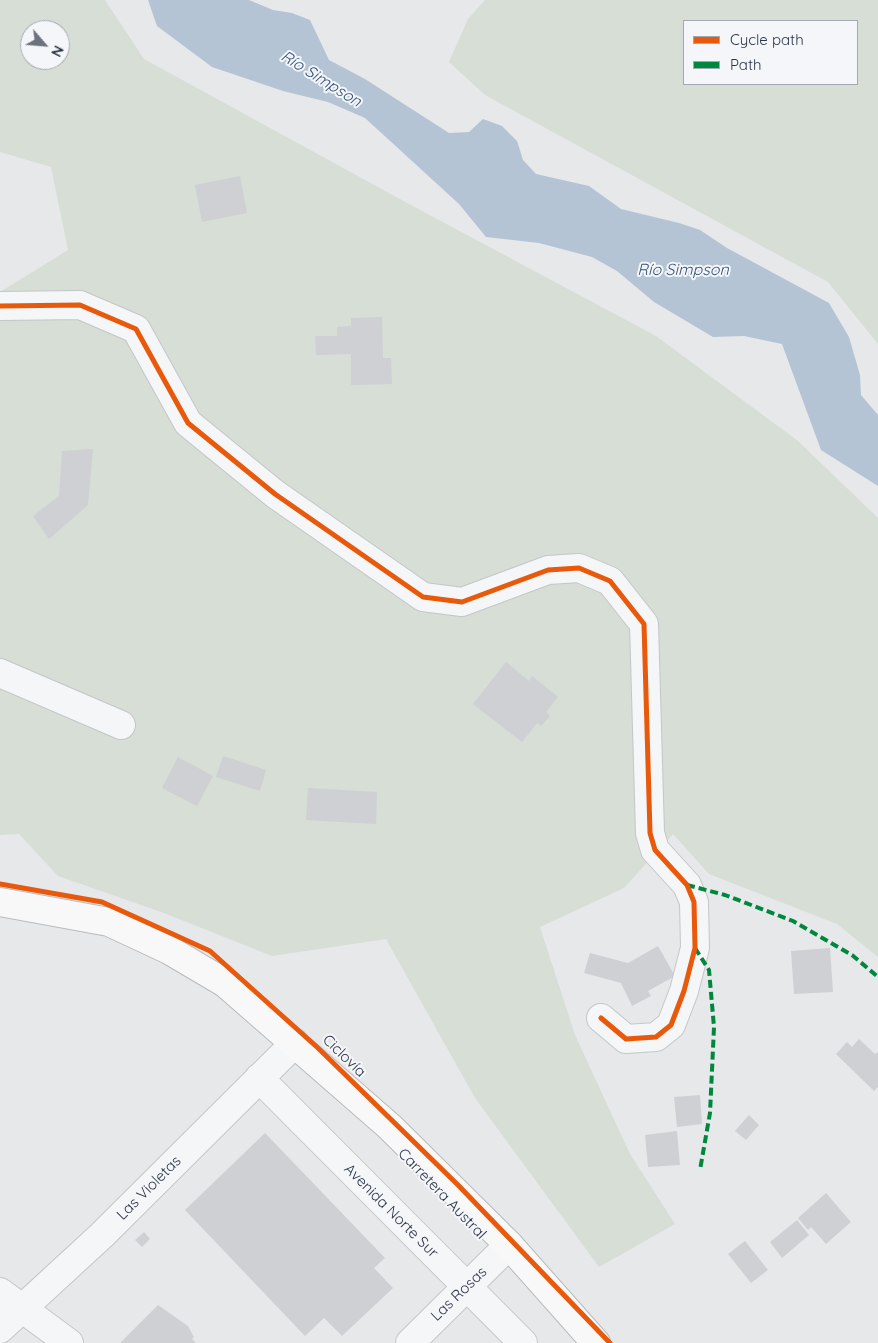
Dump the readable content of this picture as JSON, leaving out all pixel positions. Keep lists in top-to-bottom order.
{
  "streets": {
    "highway": ["Carretera Austral"],
    "street": ["Las Violetas", "Avenida Norte Sur", "Las Rosas"],
    "cycle path": ["Ciclovía"]
  },
  "crossings": [
    ["Las Violetas", "Carretera Austral"],
    ["Las Violetas", "Avenida Norte Sur"],
    ["Carretera Austral", "Las Rosas"],
    ["Avenida Norte Sur", "Las Rosas"]
  ],
  "water": ["Río Simpson"],
  "legend": ["Cycle path", "Path"],
  "north": "bottom right"
}
